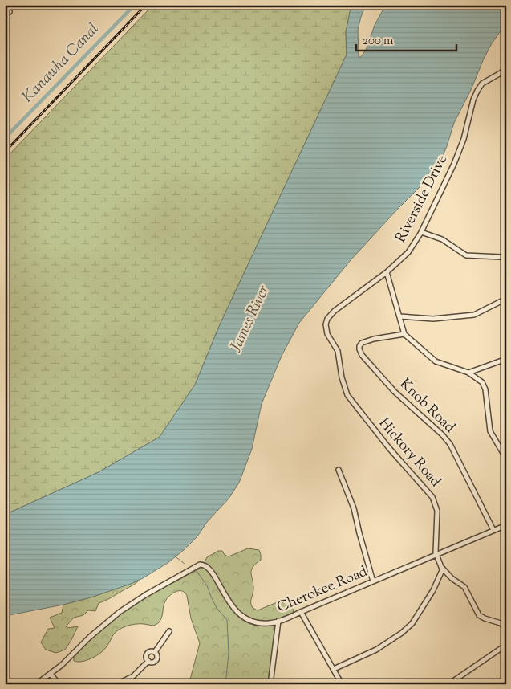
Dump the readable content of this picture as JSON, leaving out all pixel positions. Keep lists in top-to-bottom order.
{
  "streets": {
    "street": [
      "Riverside Drive",
      "Knob Road",
      "Hickory Road",
      "Cherokee Road"
    ]
  },
  "crossings": [
    ["Riverside Drive", "Hickory Road"],
    ["Knob Road", "Cherokee Road"],
    ["Hickory Road", "Cherokee Road"]
  ],
  "water": ["Kanawha Canal", "James River"],
  "scale_bar": "200 m"
}
